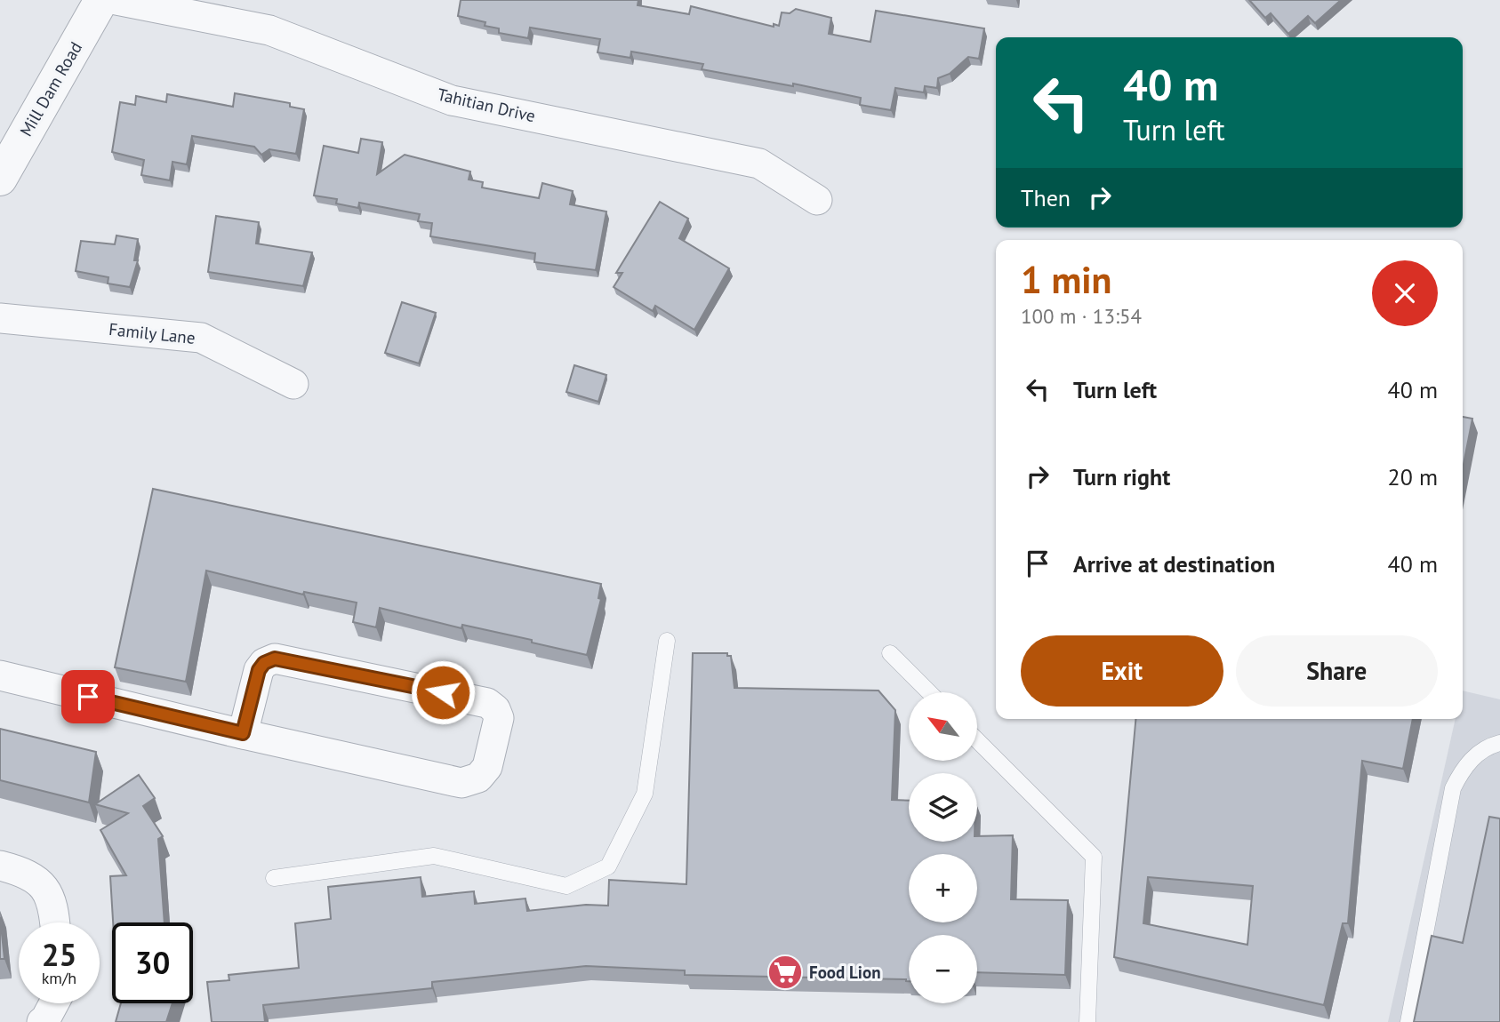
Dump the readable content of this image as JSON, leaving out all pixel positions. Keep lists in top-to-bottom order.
{
  "streets": {
    "street": ["Mill Dam Road", "Tahitian Drive", "Family Lane"]
  },
  "places": {
    "supermarket": ["Food Lion"]
  },
  "north": "top left",
  "page": {
    "turn": ["40 m", "Turn left"],
    "then": "Then",
    "heading": ["1 min", "100 m · 13:54"],
    "list": [
      {
        "name": "Turn left",
        "value": "40 m"
      },
      {
        "name": "Turn right",
        "value": "20 m"
      },
      {
        "name": "Arrive at destination",
        "value": "40 m"
      }
    ],
    "buttons": ["Exit", "Share"],
    "map_buttons": ["+", "−"],
    "speed": "25 km/h",
    "limit": "30"
  }
}
